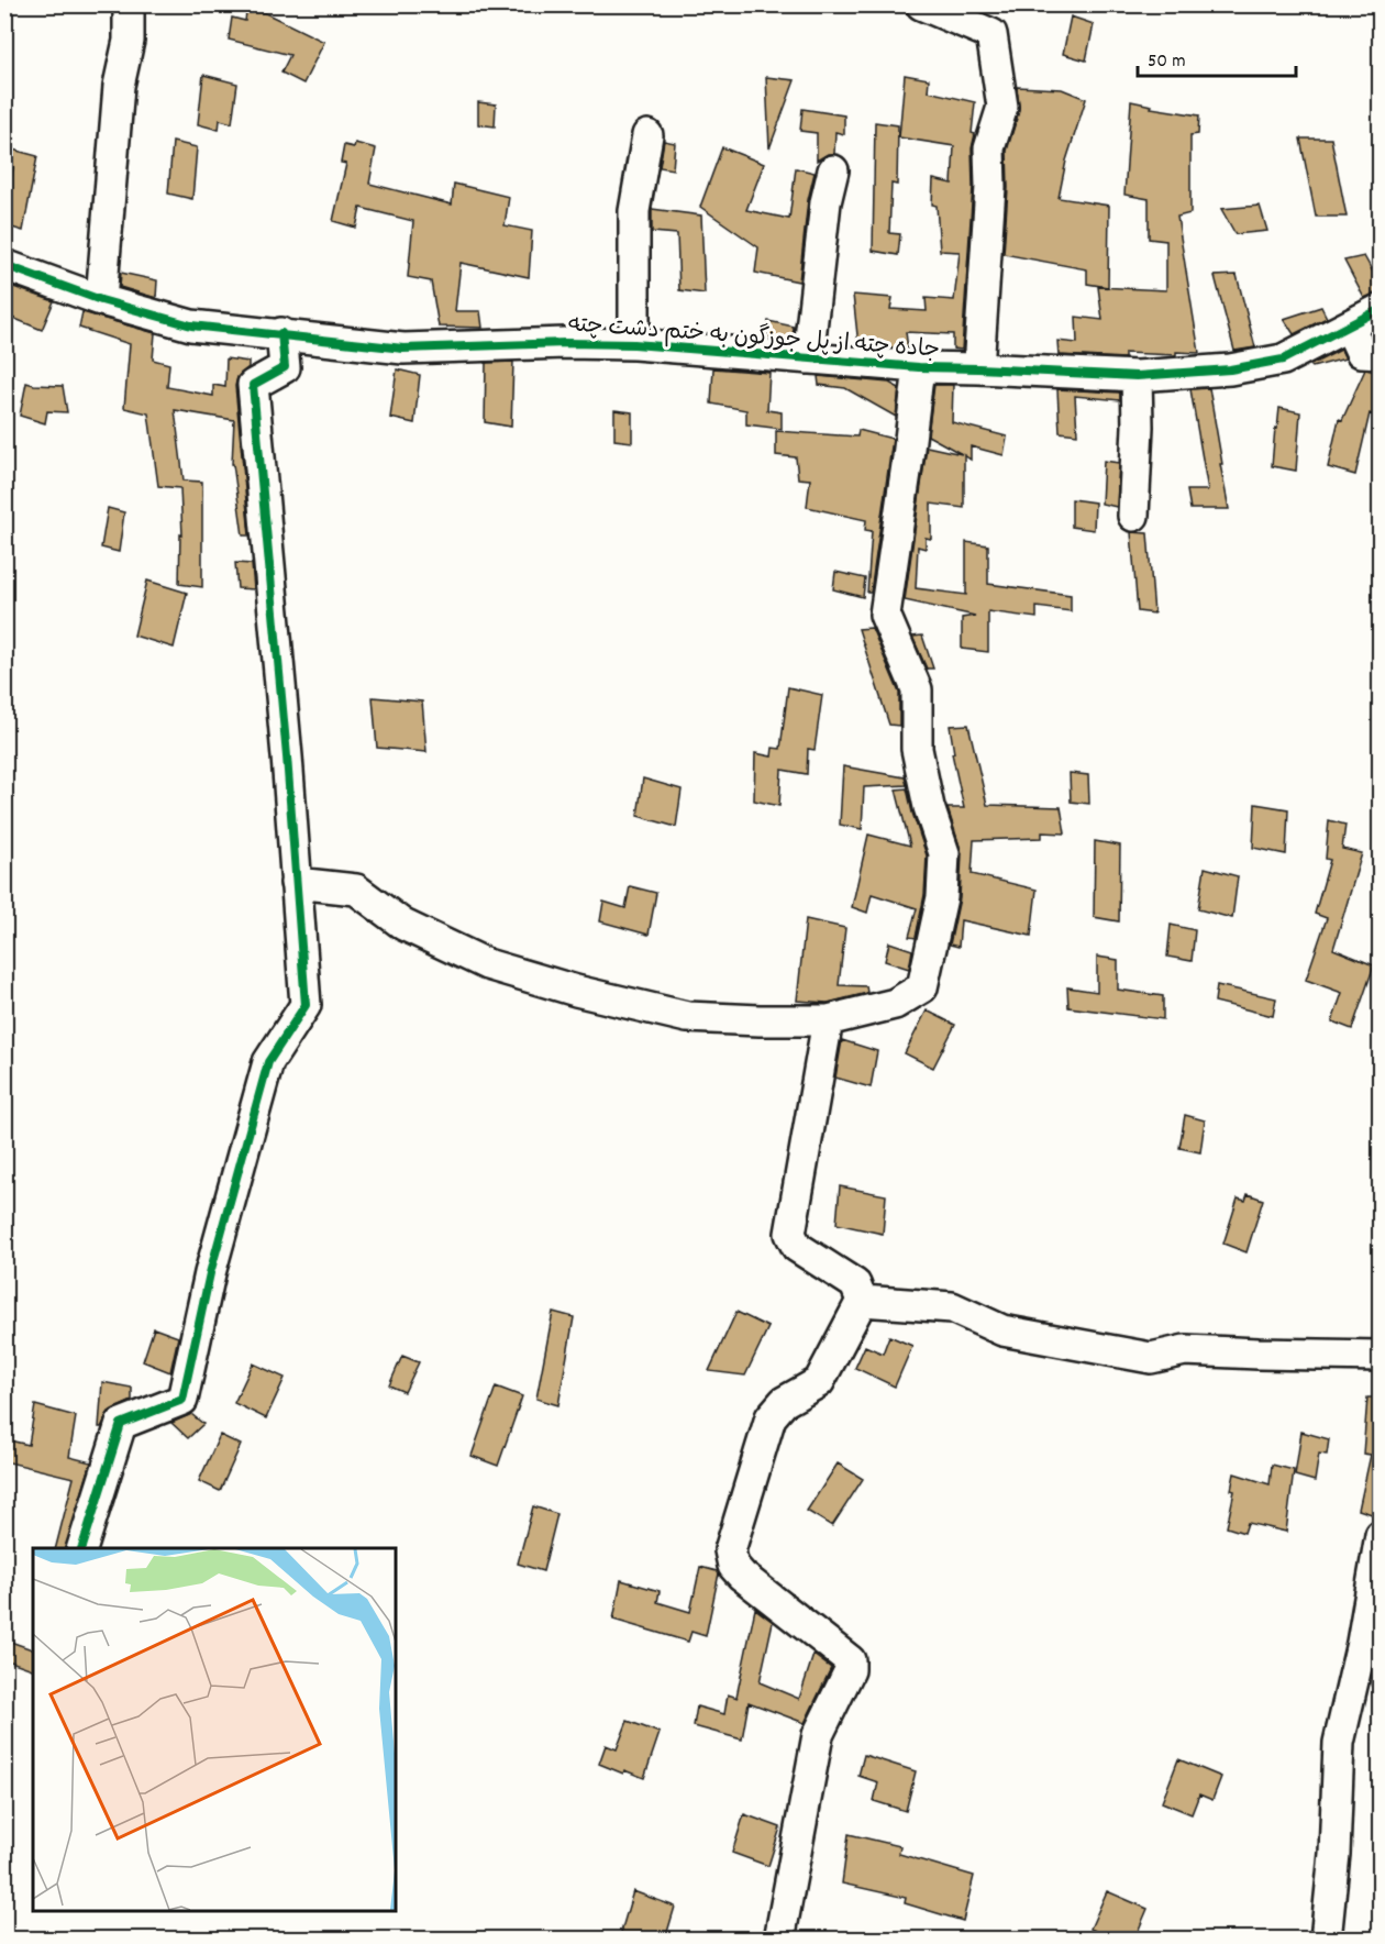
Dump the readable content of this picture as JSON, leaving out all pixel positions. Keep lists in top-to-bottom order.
{
  "streets": {
    "street": ["جاده چته از پل جوزگون به ختم دشت چته"]
  },
  "scale_bar": "50 m"
}
